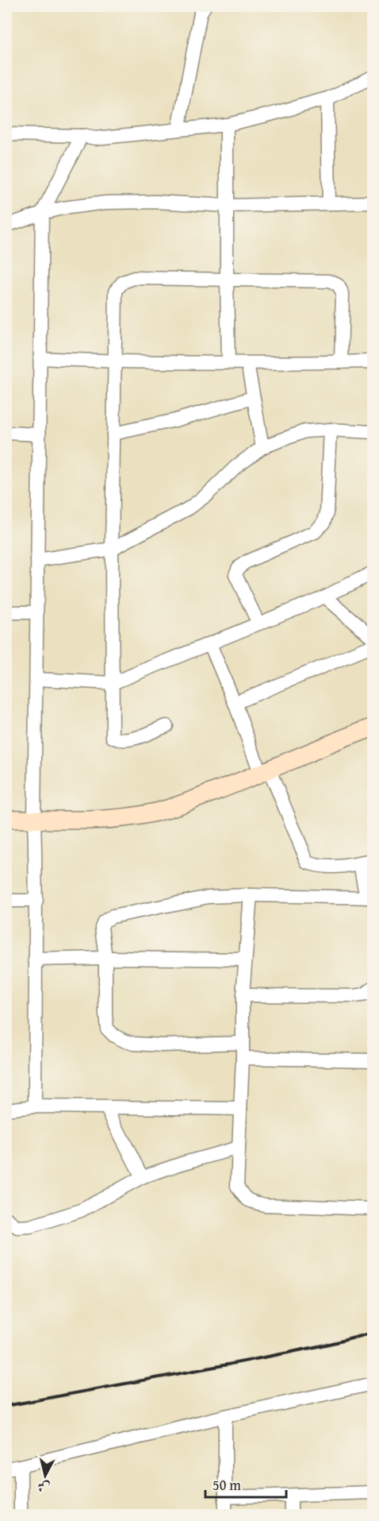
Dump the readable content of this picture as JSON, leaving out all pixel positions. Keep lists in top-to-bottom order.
{
  "scale_bar": "50 m",
  "north": "bottom"
}
